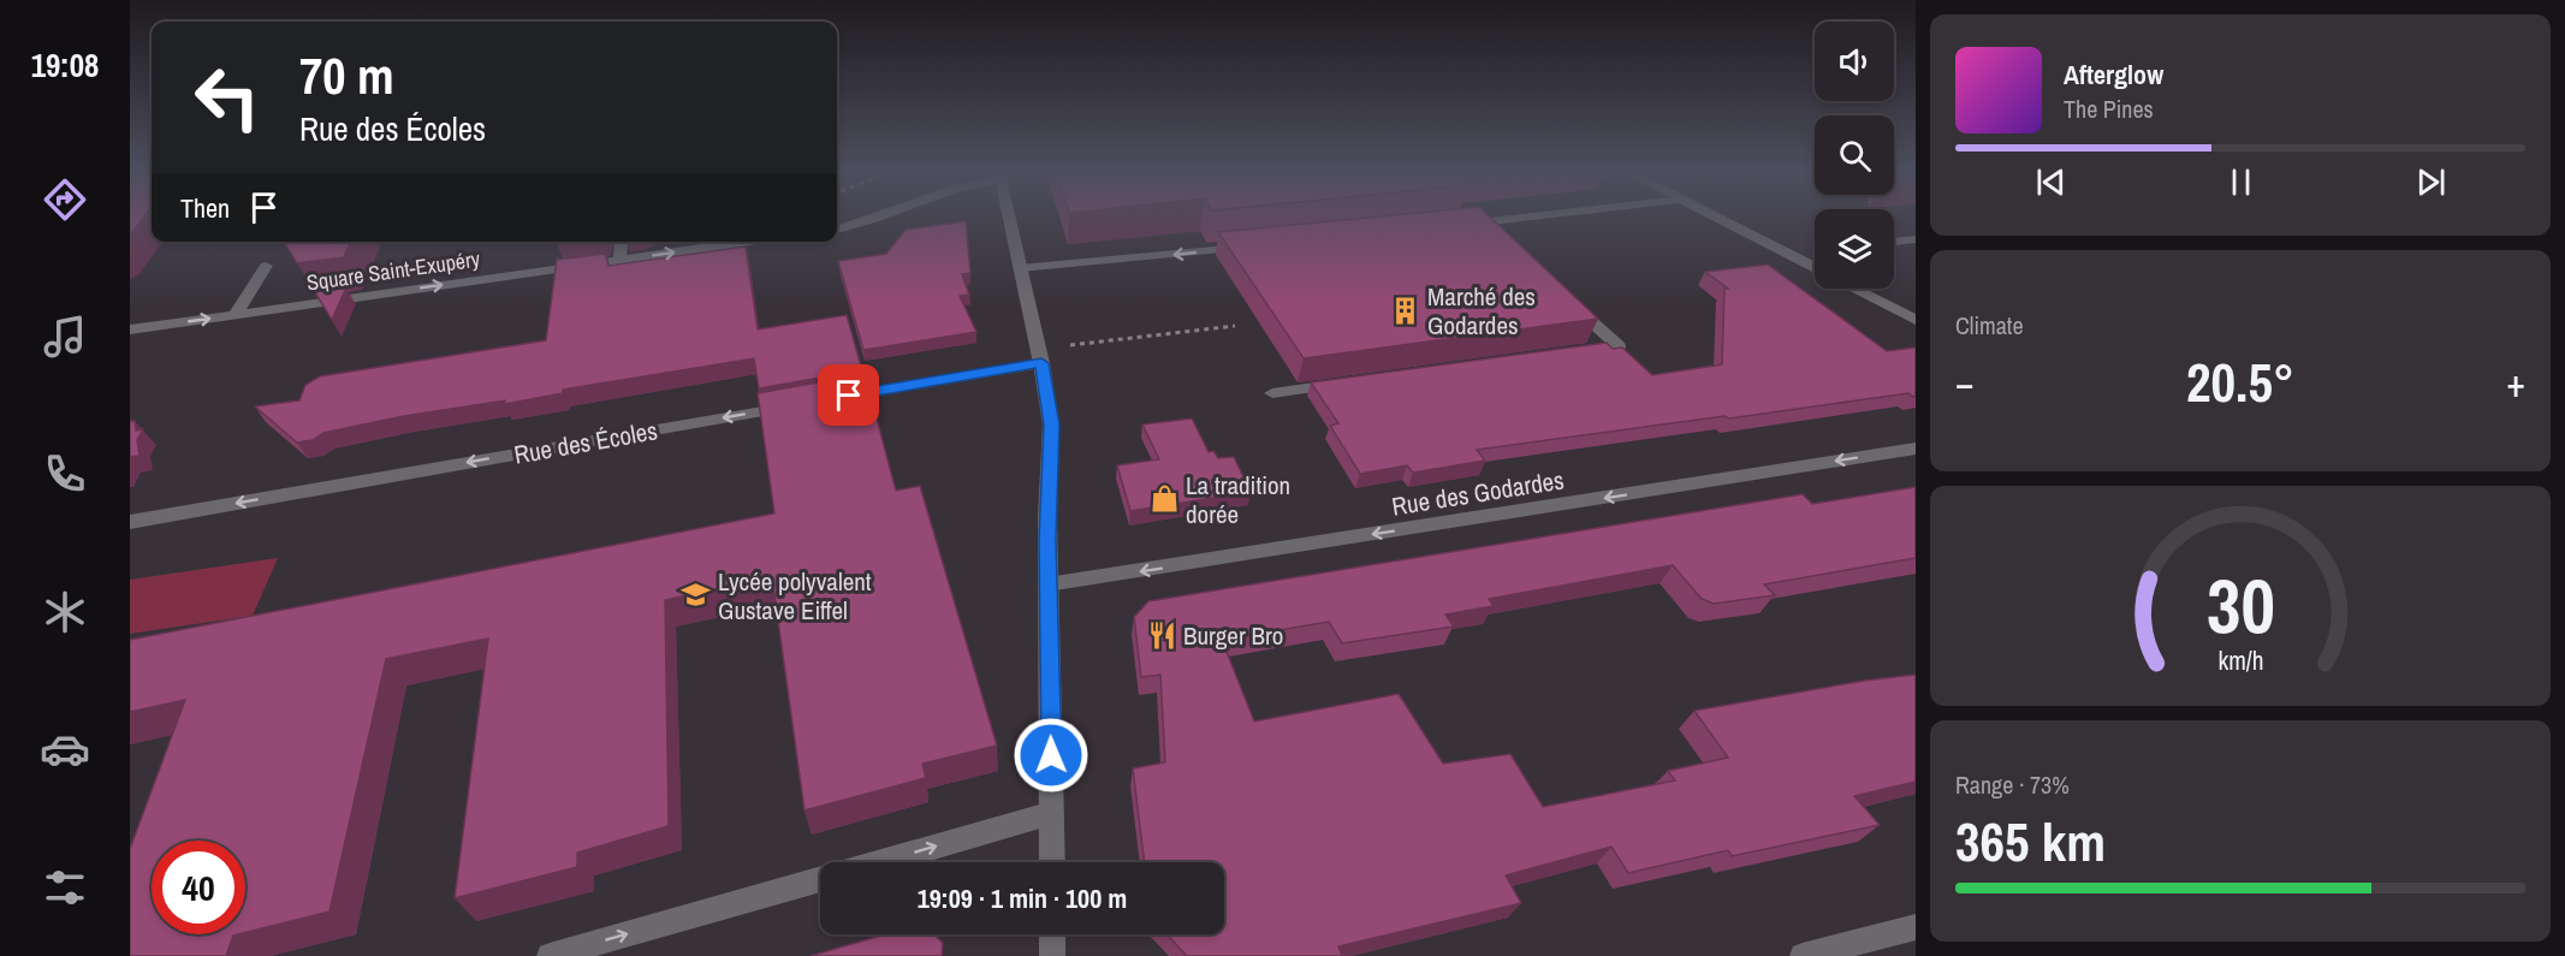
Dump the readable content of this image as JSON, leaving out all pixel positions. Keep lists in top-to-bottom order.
{
  "streets": {
    "street": ["Square Saint-Exupéry", "Rue des Écoles", "Rue des Godardes"]
  },
  "one_way": ["Square Saint-Exupéry", "Rue des Écoles", "Rue des Godardes"],
  "places": {
    "building": ["Marché des Godardes"],
    "shop": ["La tradition dorée"],
    "school or university": ["Lycée polyvalent Gustave Eiffel"],
    "restaurant": ["Burger Bro"]
  },
  "page": {
    "tabs": "19:08",
    "turn": ["70 m", "Rue des Écoles"],
    "song": ["Afterglow", "The Pines"],
    "then": "Then",
    "tile": [
      "Climate",
      ["Range · 73%", "365 km"]
    ],
    "heat": ["−", "20.5°", "+"],
    "limit": "40",
    "trip": "19:09 · 1 min · 100 m",
    "gauge": ["30", "km/h"]
  }
}
